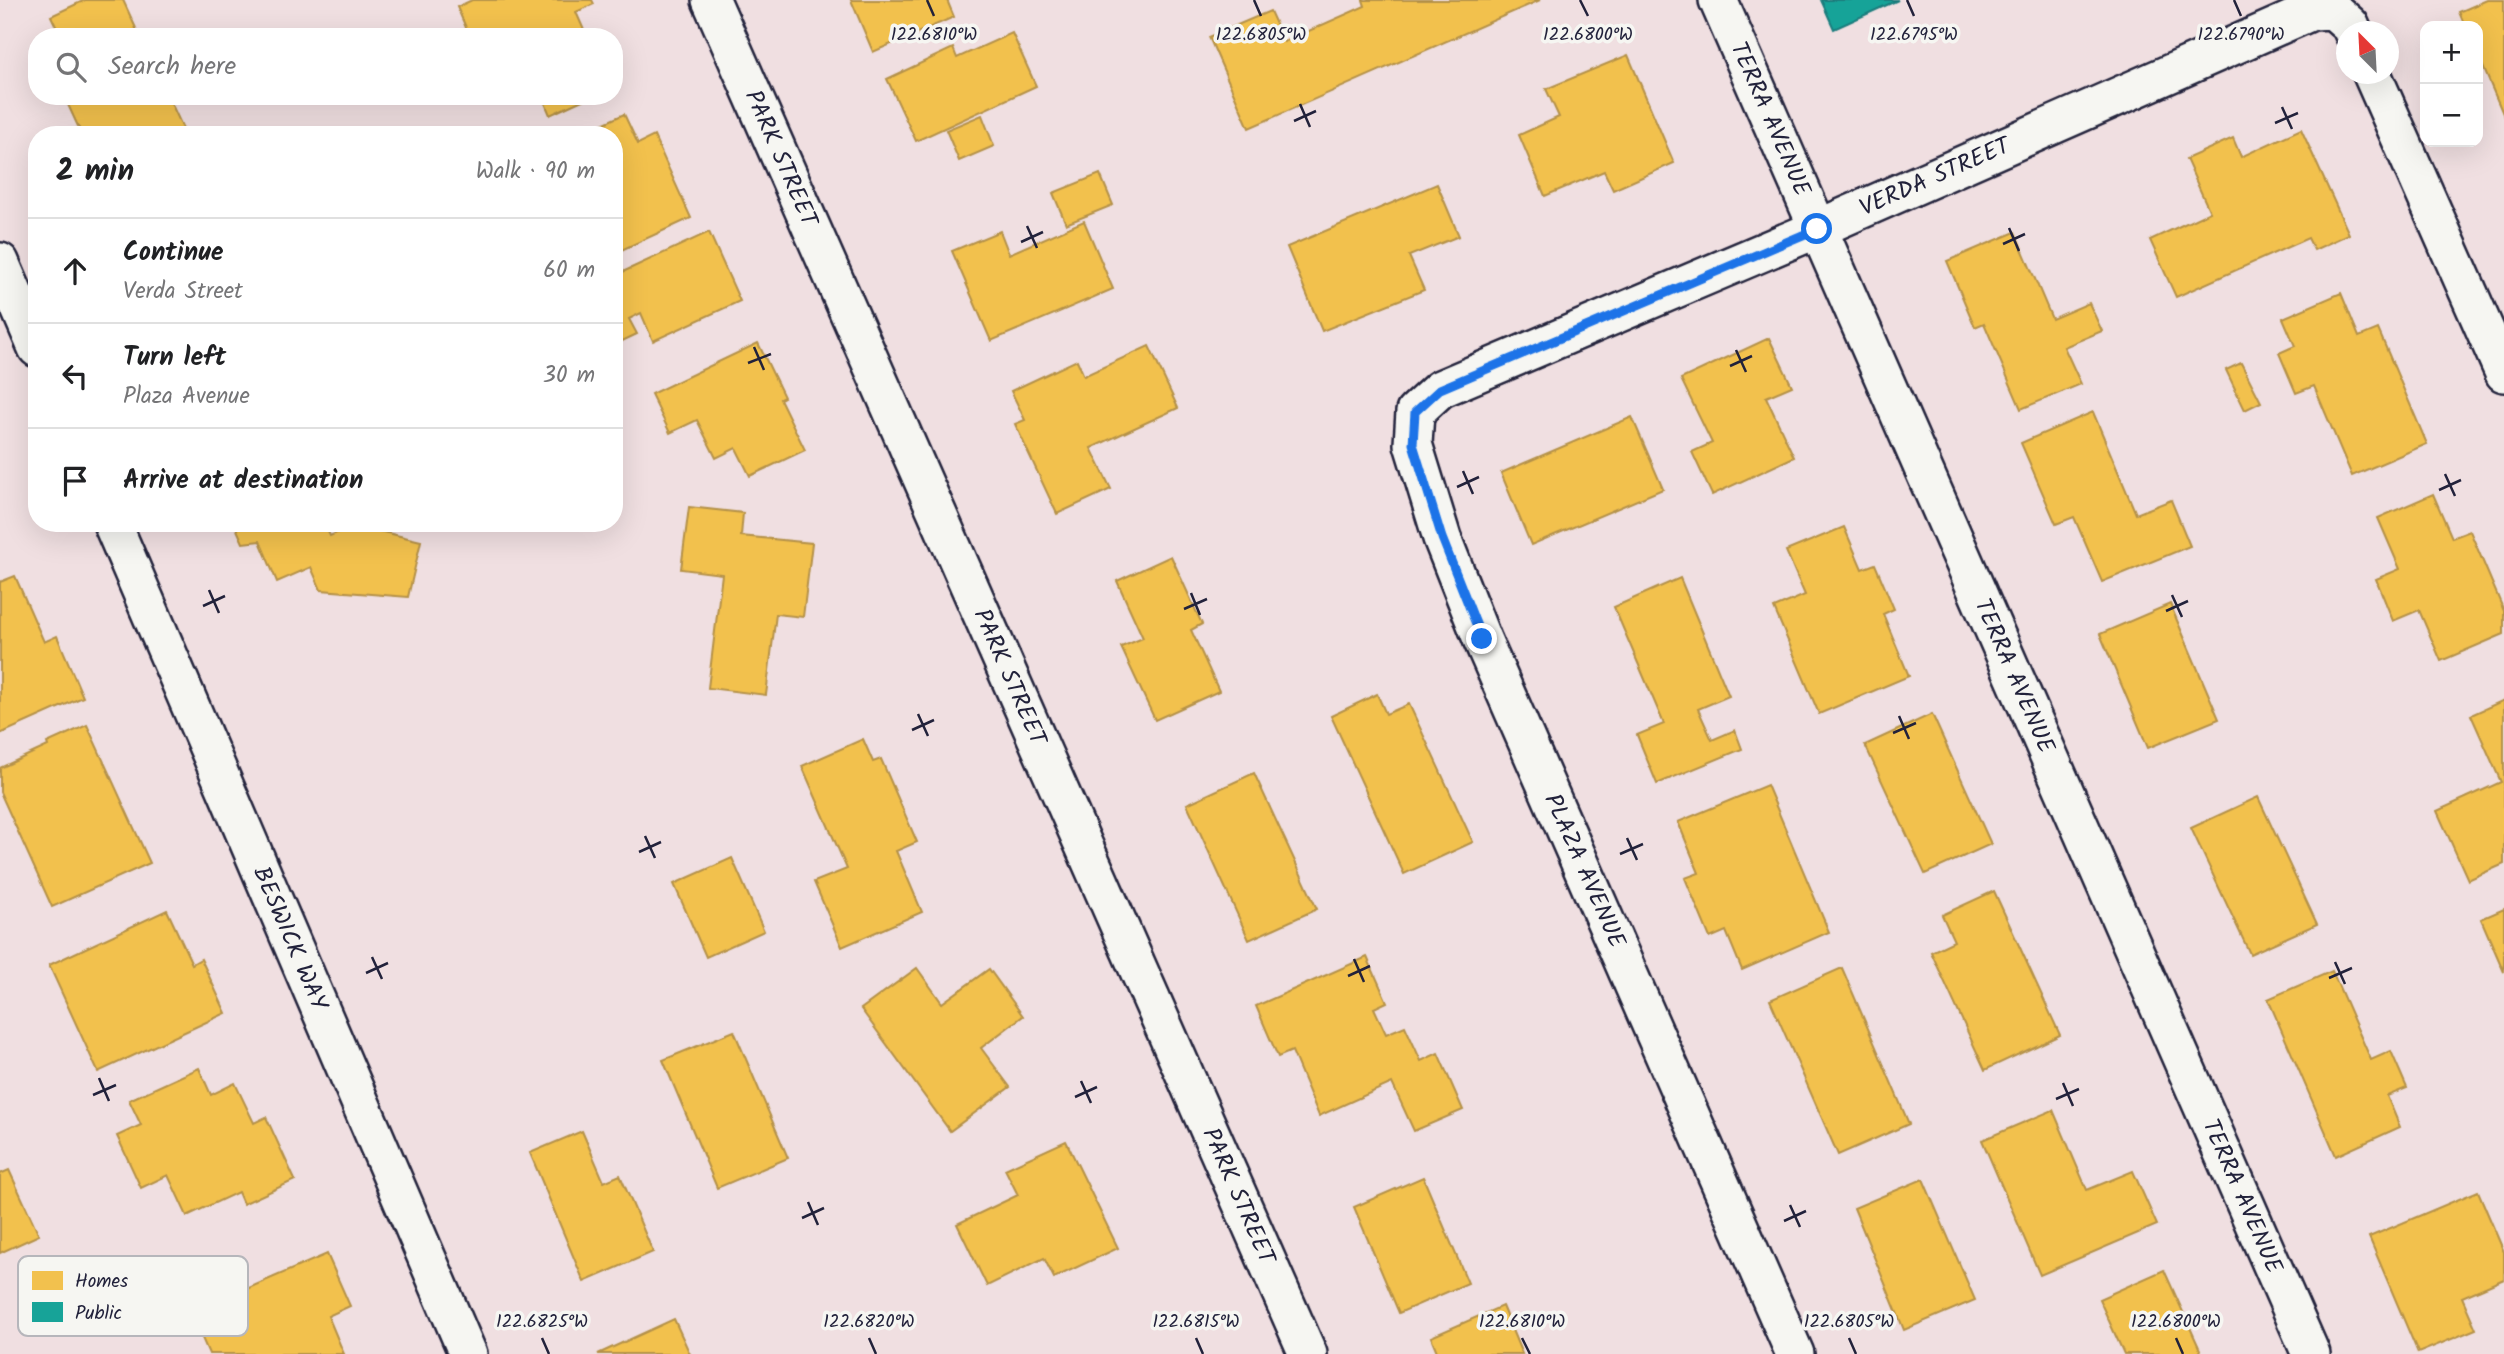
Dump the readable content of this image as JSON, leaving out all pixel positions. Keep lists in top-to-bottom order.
{
  "streets": {
    "street": [
      "TERRA AVENUE",
      "PARK STREET",
      "VERDA STREET",
      "PLAZA AVENUE",
      "BESWICK WAY"
    ]
  },
  "crossings": [
    ["TERRA AVENUE", "VERDA STREET"],
    ["VERDA STREET", "PLAZA AVENUE"]
  ],
  "legend": ["Homes", "Public"],
  "north": "top left",
  "page": {
    "map_buttons": ["+", "−"],
    "search": "Search here",
    "heading": ["2 min", "Walk · 90 m"],
    "list": [
      ["Continue", "Verda Street", "60 m"],
      ["Turn left", "Plaza Avenue", "30 m"],
      "Arrive at destination"
    ]
  },
  "coordinates": [
    "122.6810°W",
    "122.6805°W",
    "122.6800°W",
    "122.6795°W",
    "122.6790°W",
    "122.6825°W",
    "122.6820°W",
    "122.6815°W"
  ]
}
